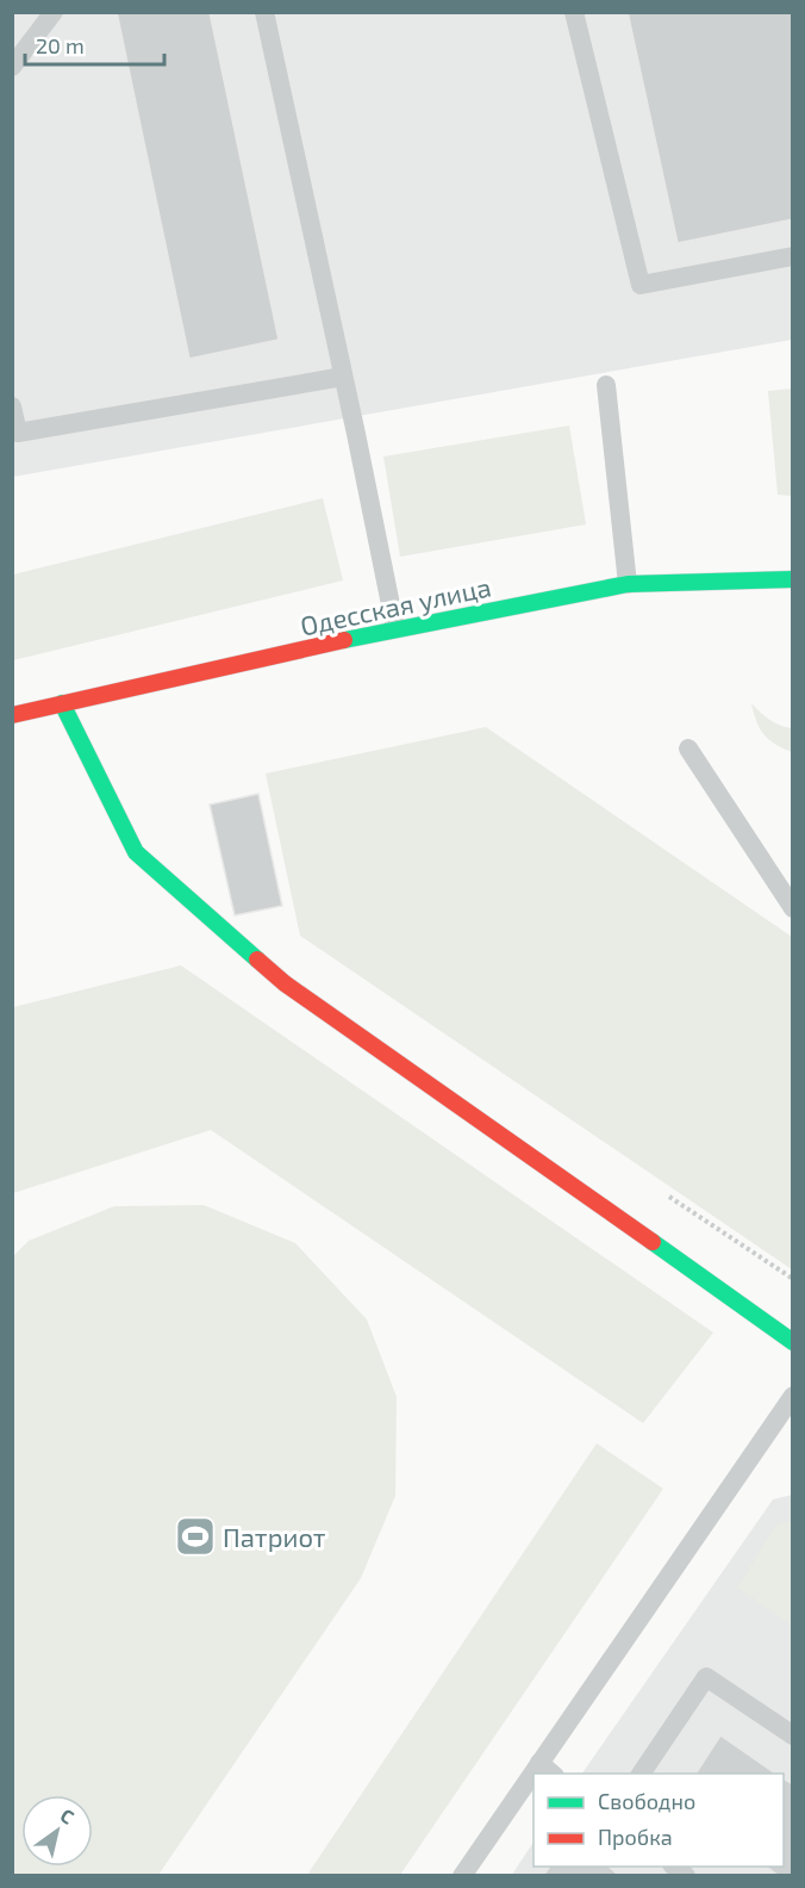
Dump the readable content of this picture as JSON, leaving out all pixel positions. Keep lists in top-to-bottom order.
{
  "streets": {
    "street": ["Одесская улица"]
  },
  "places": {
    "sports": ["Патриот"]
  },
  "legend": ["Свободно", "Пробка"],
  "scale_bar": "20 m",
  "north": "top right"
}
